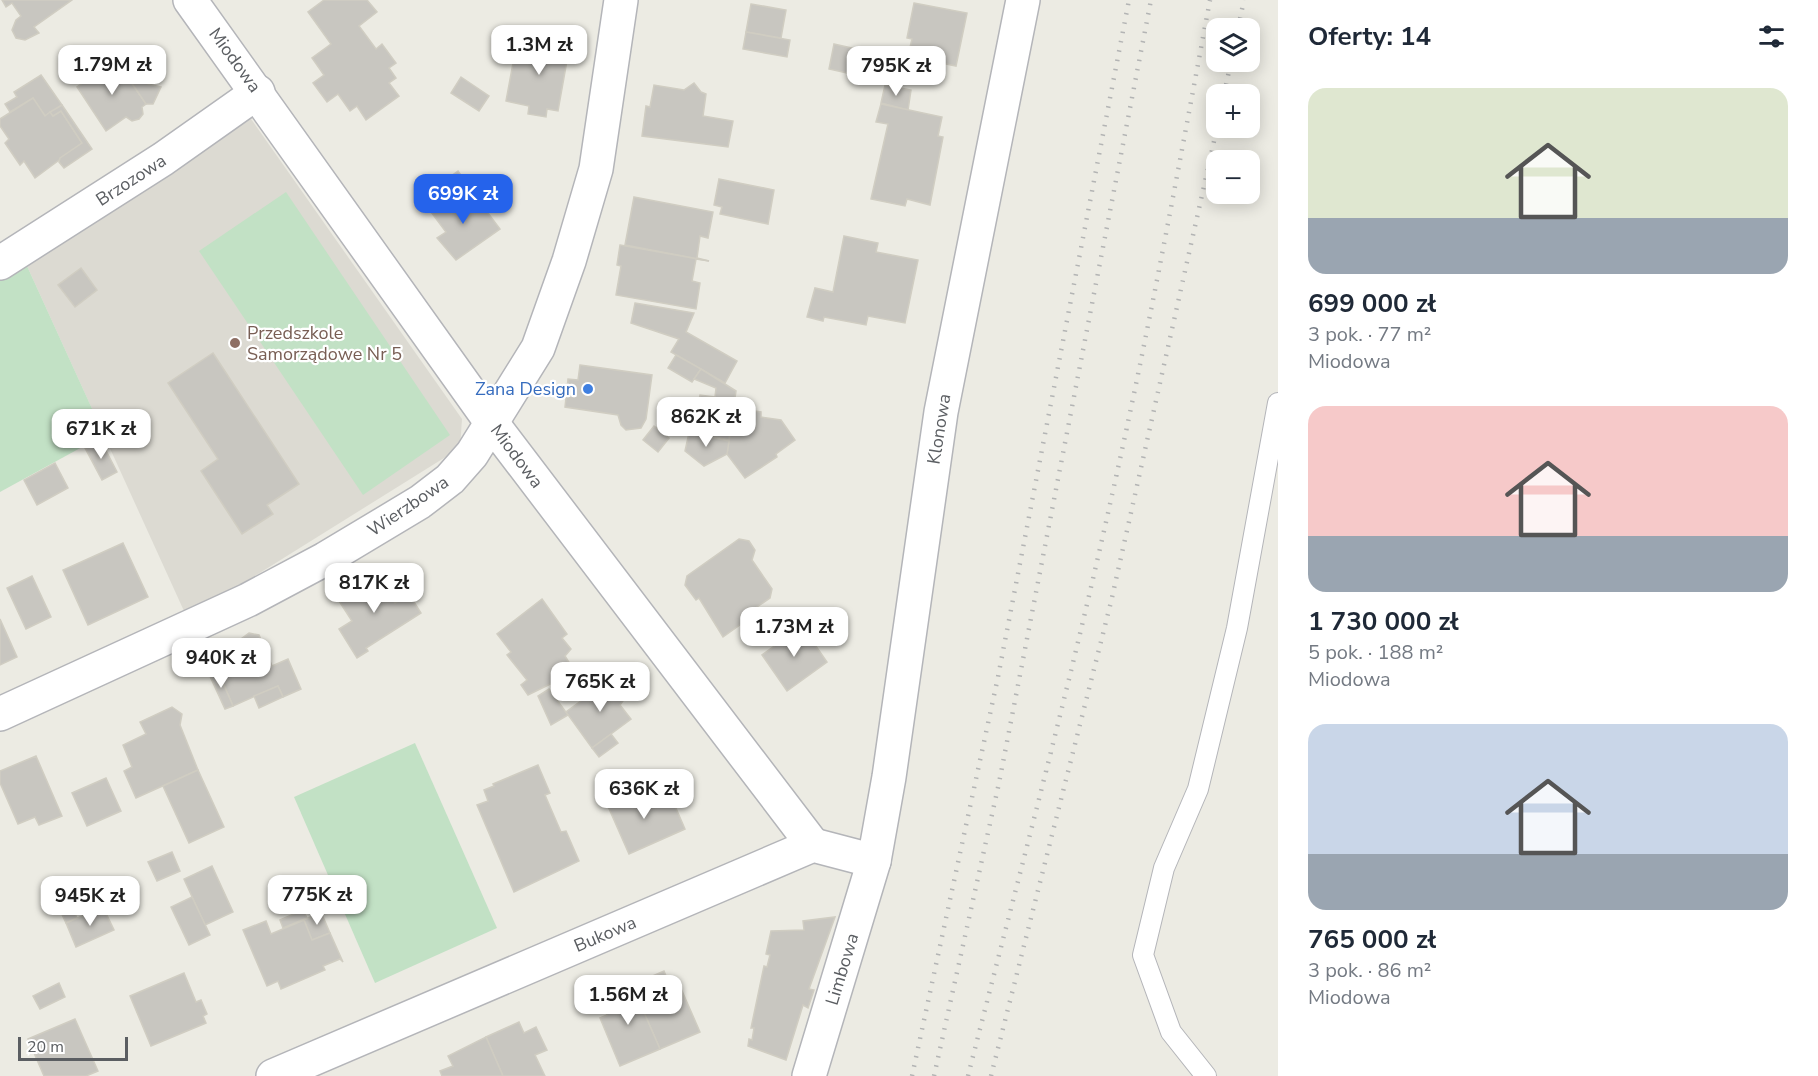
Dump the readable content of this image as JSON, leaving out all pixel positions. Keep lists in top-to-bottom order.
{
  "streets": {
    "street": [
      "Miodowa",
      "Brzozowa",
      "Klonowa",
      "Wierzbowa",
      "Bukowa",
      "Limbowa"
    ]
  },
  "crossings": [
    ["Miodowa", "Brzozowa"],
    ["Miodowa", "Wierzbowa"],
    ["Miodowa", "Bukowa"],
    ["Klonowa", "Limbowa"]
  ],
  "places": ["Przedszkole Samorządowe Nr 5", "Zana Design"],
  "scale_bar": "20 m",
  "page": {
    "heading": "Oferty: 14",
    "map_buttons": ["+", "−"],
    "price": [
      "1.3M zł",
      "1.79M zł",
      "795K zł",
      "699K zł",
      "862K zł",
      "671K zł",
      "817K zł",
      "1.73M zł",
      "940K zł",
      "765K zł",
      "636K zł",
      "775K zł",
      "945K zł",
      "1.56M zł"
    ],
    "list": [
      {
        "name": "699 000 zł",
        "note": "3 pok. · 77 m² · Miodowa"
      },
      {
        "name": "1 730 000 zł",
        "note": "5 pok. · 188 m² · Miodowa"
      },
      {
        "name": "765 000 zł",
        "note": "3 pok. · 86 m² · Miodowa"
      }
    ],
    "scale": "20 m"
  }
}
